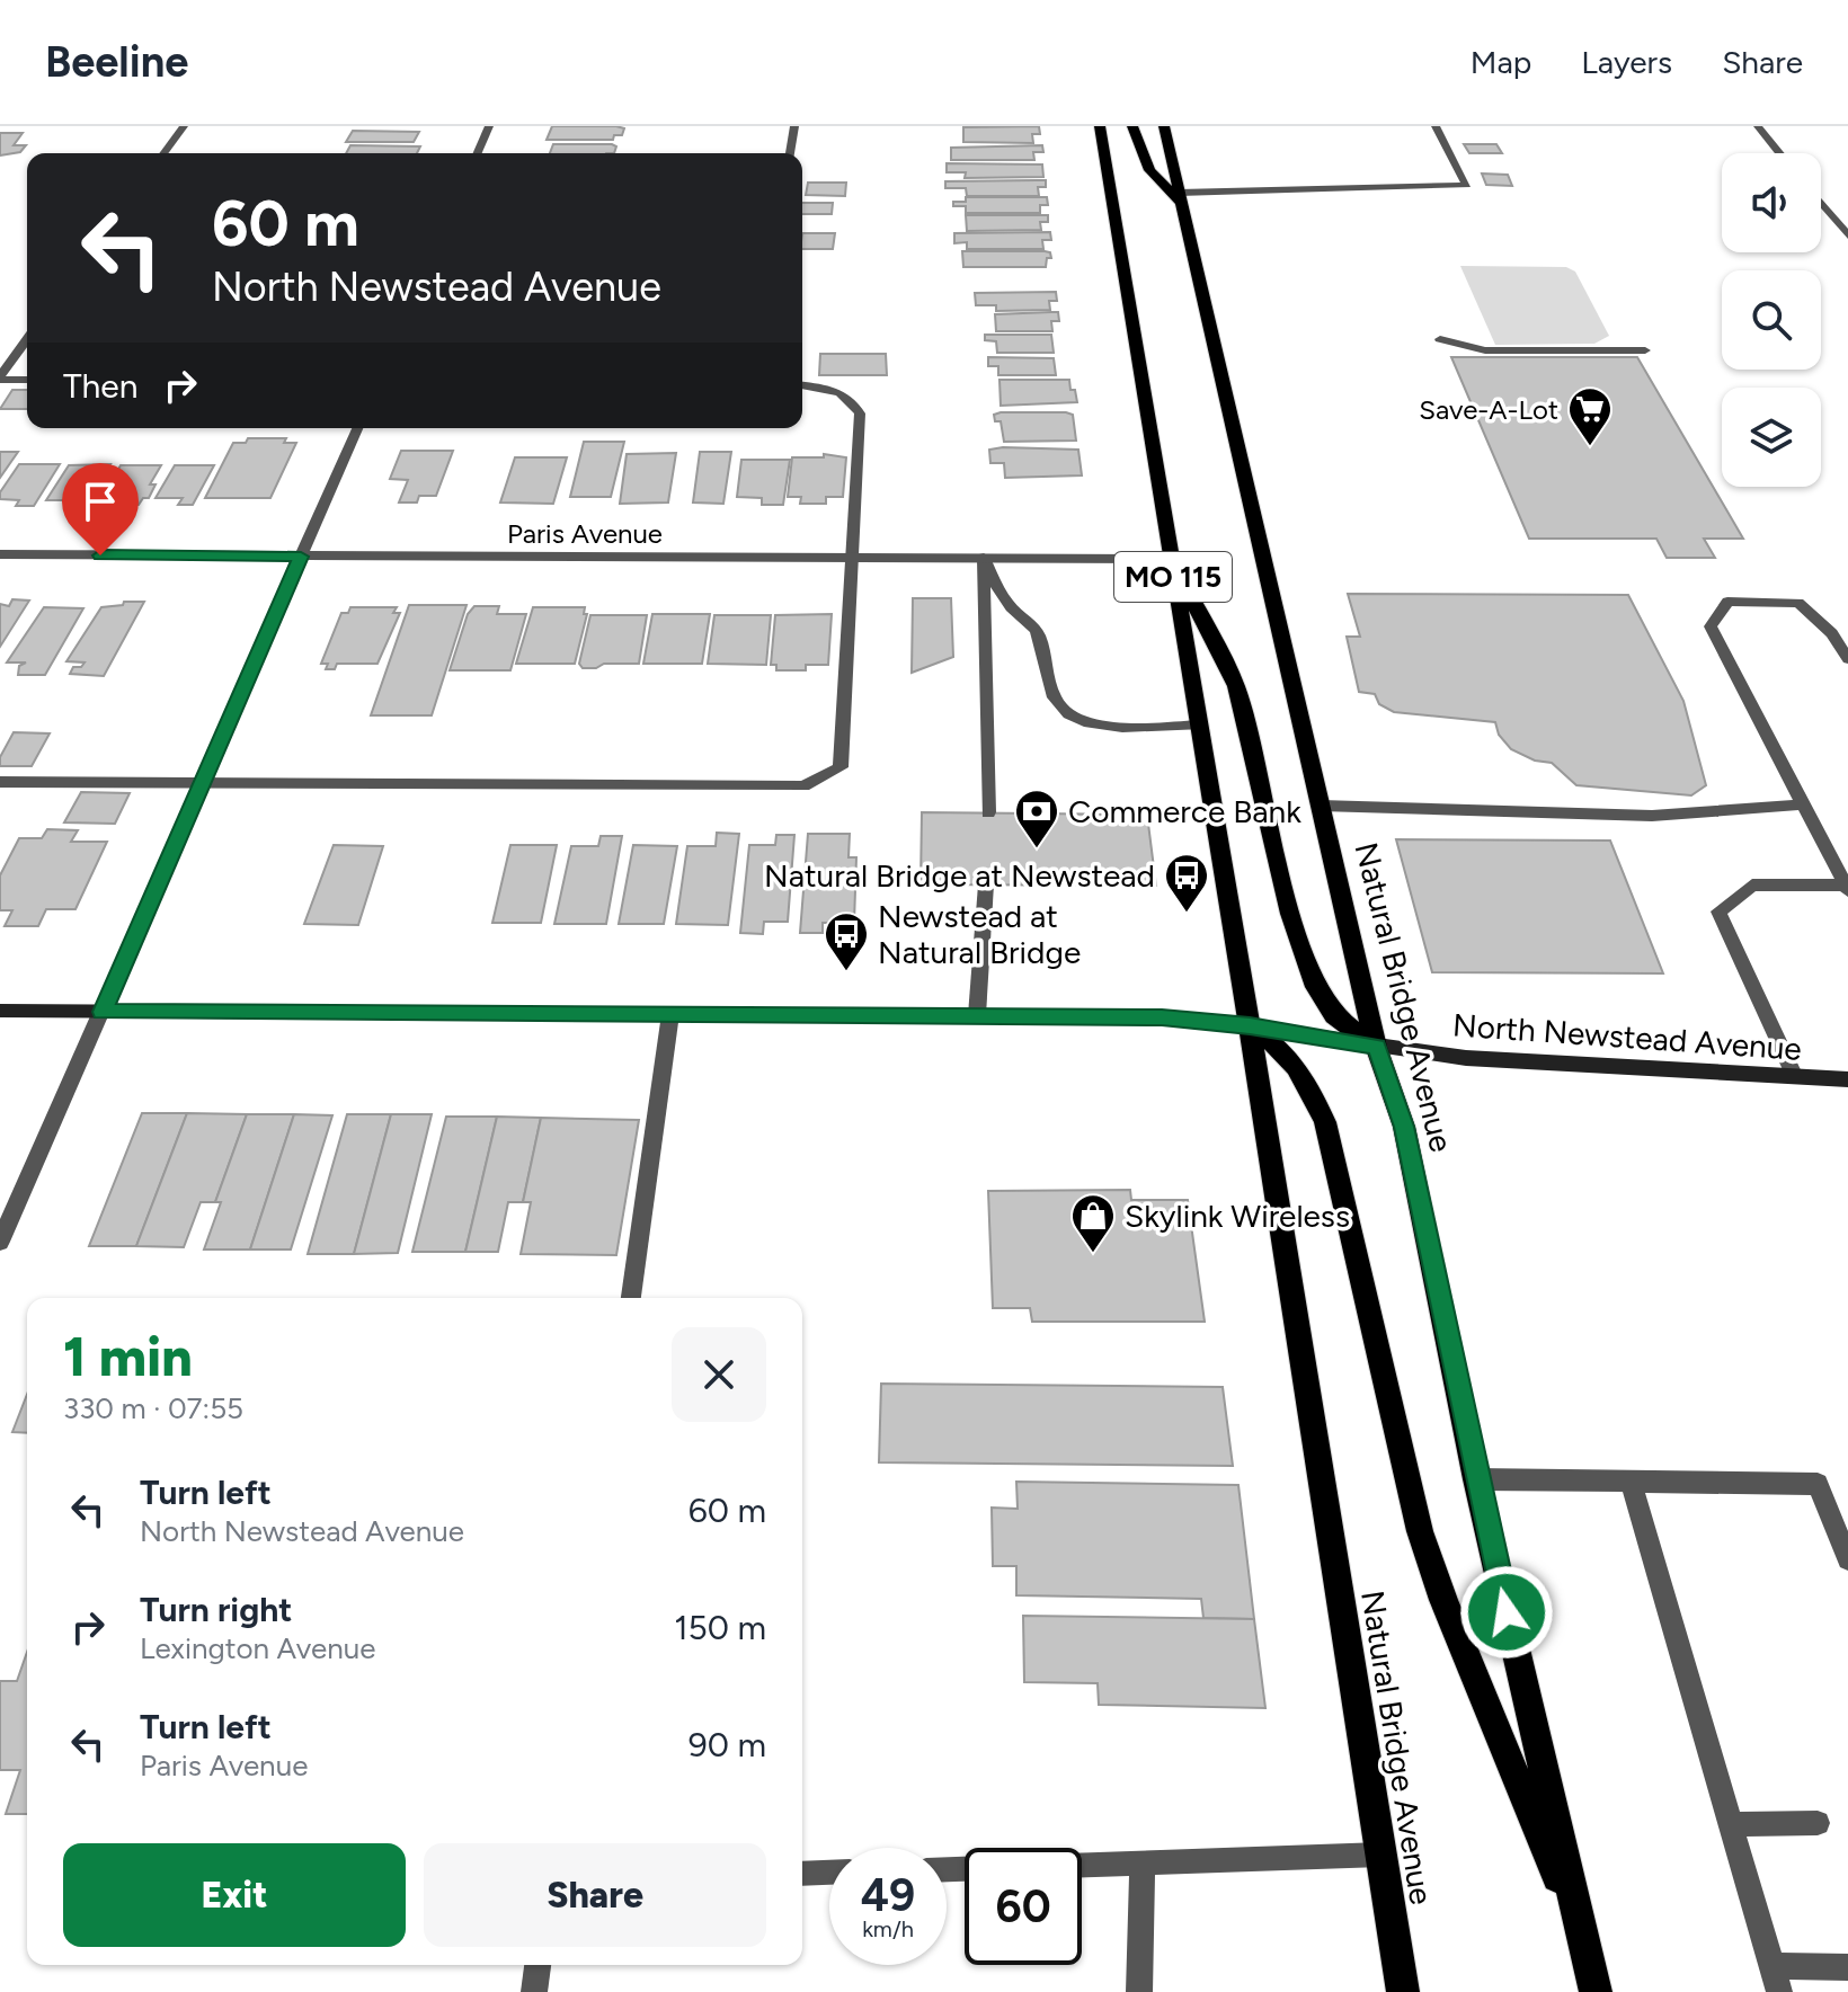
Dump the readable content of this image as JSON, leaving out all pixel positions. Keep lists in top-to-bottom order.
{
  "streets": {
    "main road": ["MO 115", "Natural Bridge Avenue"],
    "street": ["Paris Avenue", "North Newstead Avenue"]
  },
  "crossings": [
    ["Paris Avenue", "Natural Bridge Avenue"],
    ["Natural Bridge Avenue", "North Newstead Avenue"]
  ],
  "places": {
    "supermarket": ["Save-A-Lot"],
    "bank": ["Commerce Bank"],
    "bus stop": ["Natural Bridge at Newstead", "Newstead at Natural Bridge"],
    "shop": ["Skylink Wireless"]
  },
  "page": {
    "header": "Beeline",
    "nav": ["Map", "Layers", "Share"],
    "turn": ["60 m", "North Newstead Avenue"],
    "then": "Then",
    "heading": ["1 min", "330 m · 07:55"],
    "list": [
      {
        "name": "Turn left",
        "note": "North Newstead Avenue",
        "value": "60 m"
      },
      {
        "name": "Turn right",
        "note": "Lexington Avenue",
        "value": "150 m"
      },
      {
        "name": "Turn left",
        "note": "Paris Avenue",
        "value": "90 m"
      }
    ],
    "buttons": ["Exit", "Share"],
    "speed": "49 km/h",
    "limit": "60"
  }
}
